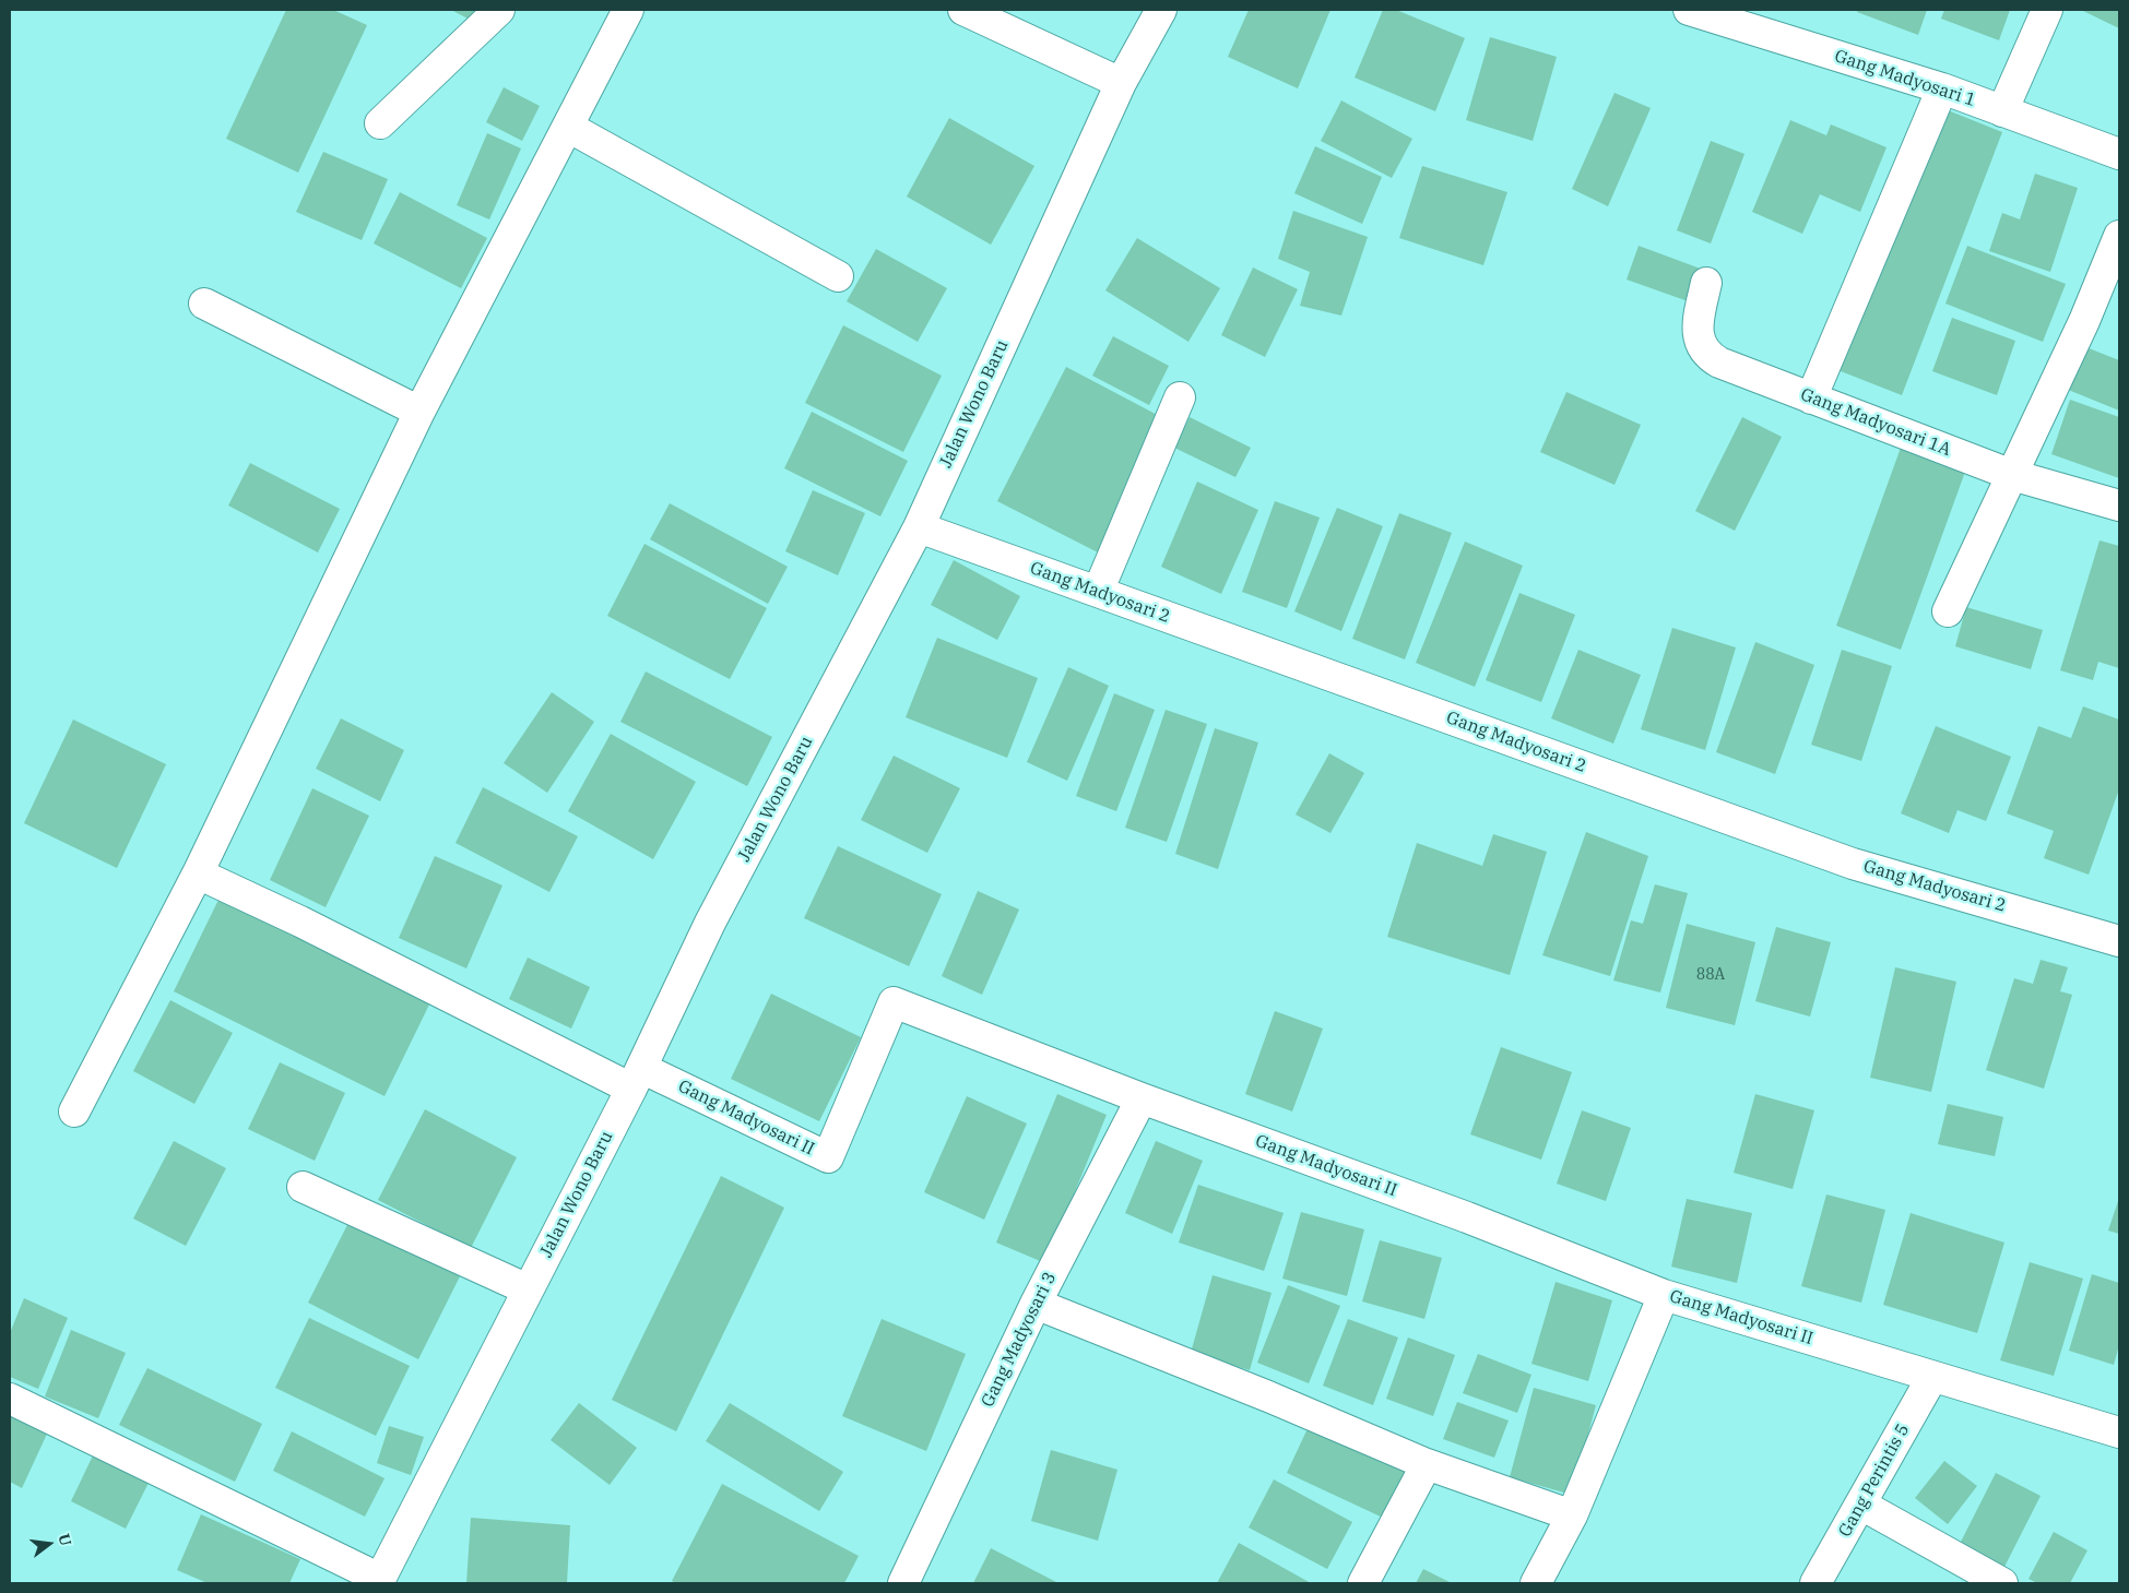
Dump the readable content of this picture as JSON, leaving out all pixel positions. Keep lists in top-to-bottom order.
{
  "streets": {
    "street": [
      "Gang Madyosari 1",
      "Jalan Wono Baru",
      "Gang Madyosari 1A",
      "Gang Madyosari 2",
      "Gang Madyosari II",
      "Gang Madyosari 3",
      "Gang Perintis 5"
    ]
  },
  "crossings": [
    ["Jalan Wono Baru", "Gang Madyosari 2"],
    ["Jalan Wono Baru", "Gang Madyosari II"],
    ["Gang Madyosari II", "Gang Madyosari 3"],
    ["Gang Madyosari II", "Gang Perintis 5"]
  ],
  "house_numbers": ["88A"],
  "north": "right"
}
